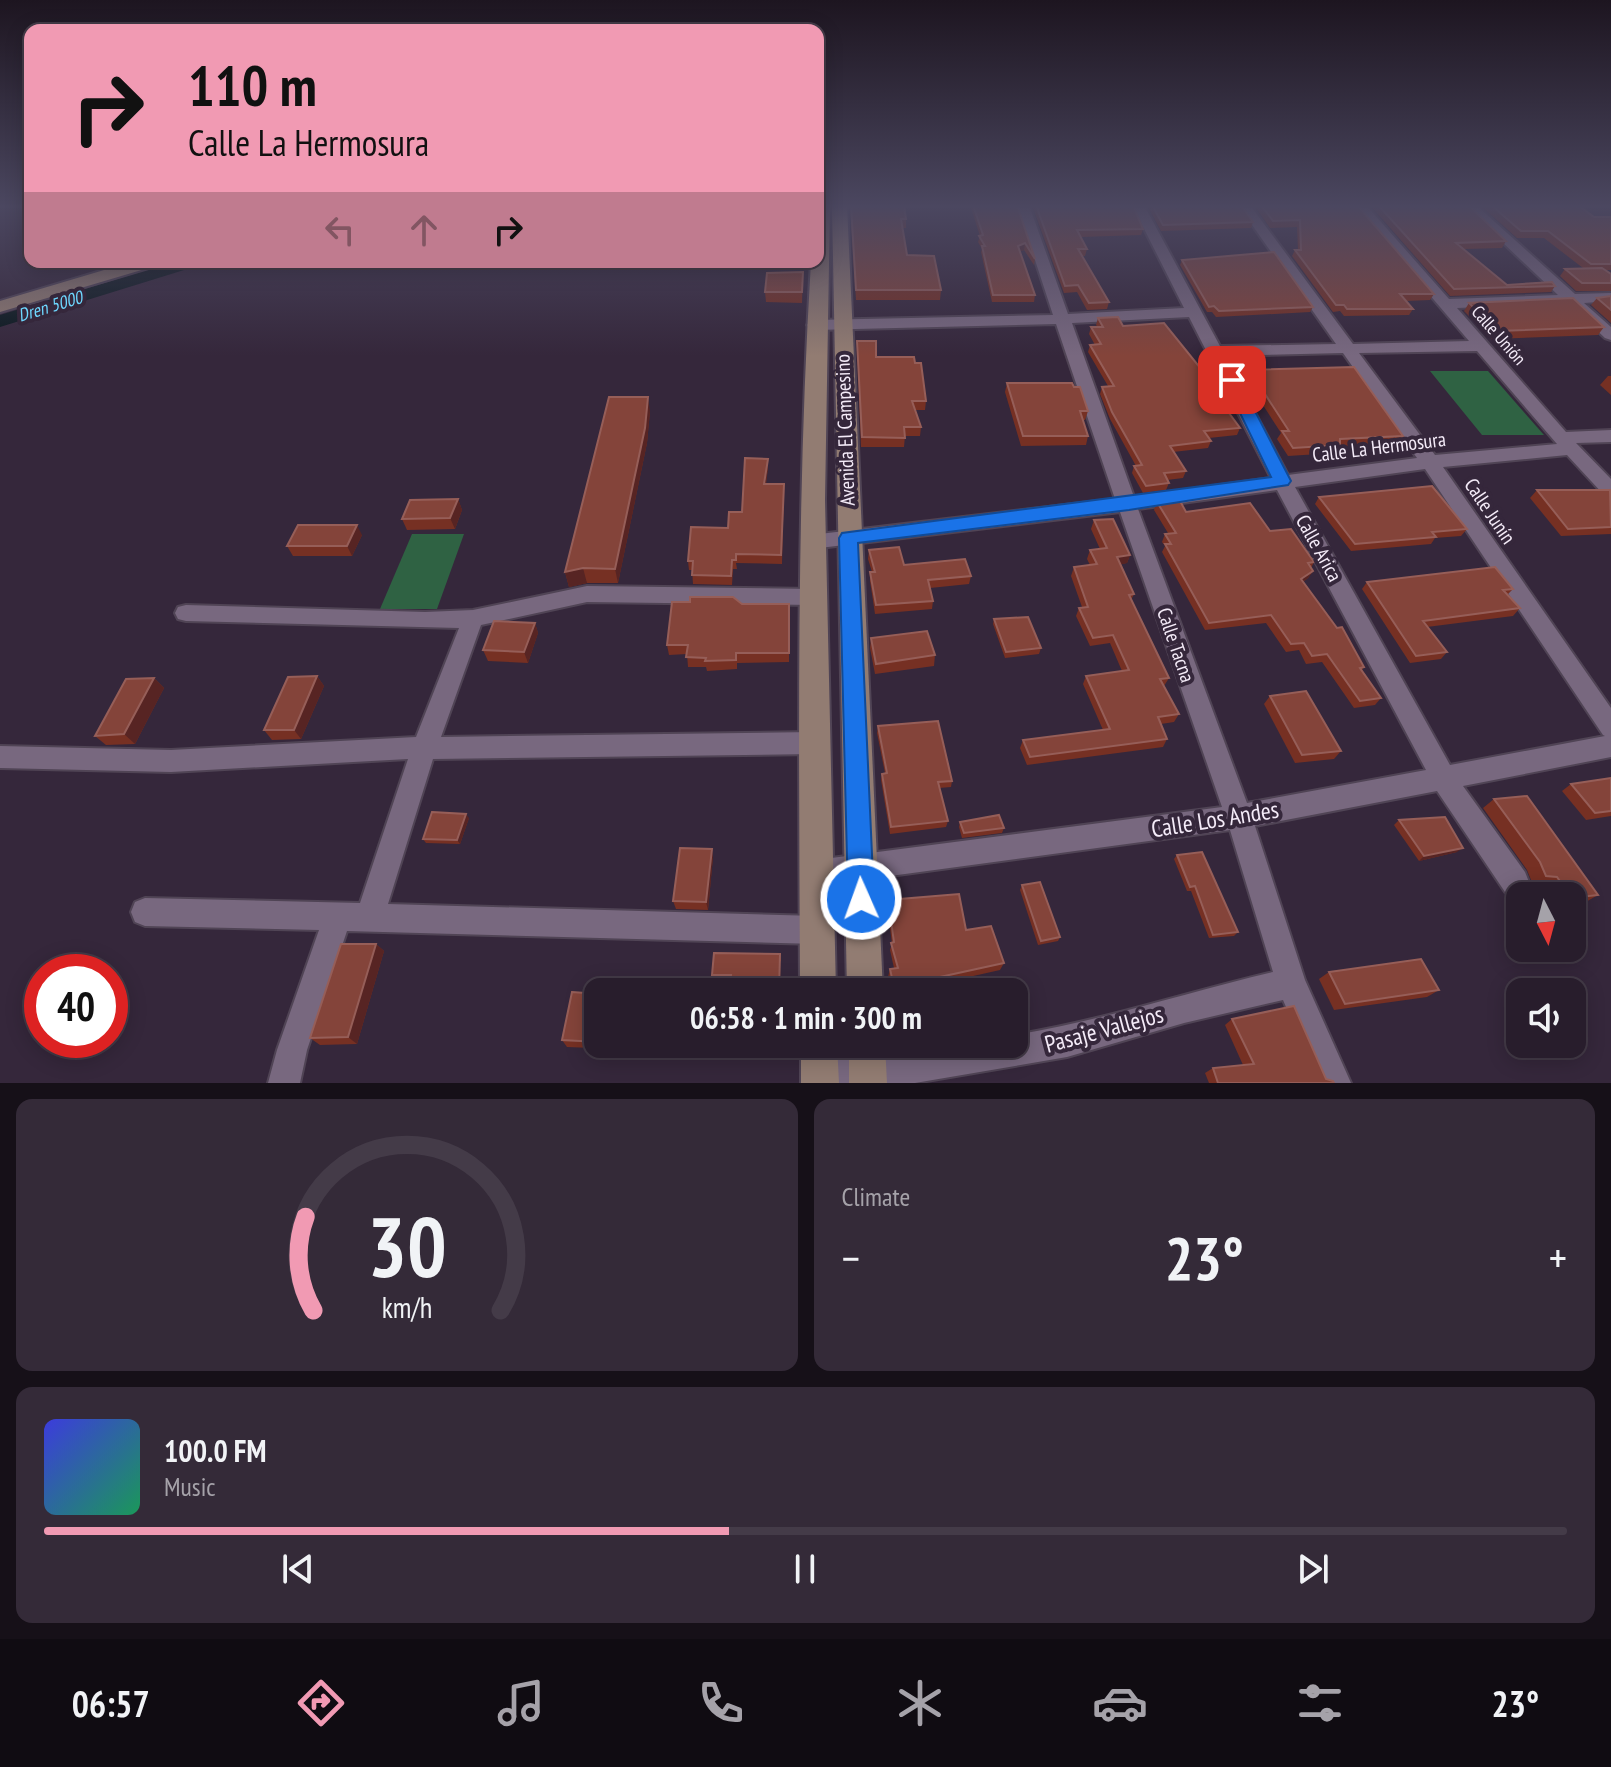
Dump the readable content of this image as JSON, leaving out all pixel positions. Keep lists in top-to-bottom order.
{
  "streets": {
    "street": [
      "Calle Unión",
      "Avenida El Campesino",
      "Calle La Hermosura",
      "Calle Junín",
      "Calle Arica",
      "Calle Tacna",
      "Calle Los Andes",
      "Pasaje Vallejos"
    ]
  },
  "crossings": [
    ["Calle Unión", "Calle La Hermosura"],
    ["Avenida El Campesino", "Calle La Hermosura"],
    ["Avenida El Campesino", "Calle Los Andes"],
    ["Calle La Hermosura", "Calle Junín"],
    ["Calle La Hermosura", "Calle Arica"],
    ["Calle La Hermosura", "Calle Tacna"],
    ["Calle Arica", "Calle Los Andes"],
    ["Calle Tacna", "Calle Los Andes"],
    ["Calle Tacna", "Pasaje Vallejos"]
  ],
  "water": ["Dren 5000"],
  "north": "bottom",
  "page": {
    "turn": ["110 m", "Calle La Hermosura"],
    "limit": "40",
    "trip": "06:58 · 1 min · 300 m",
    "tile": "Climate",
    "heat": ["−", "23°", "+"],
    "song": ["100.0 FM", "Music"],
    "tabs": ["06:57", "23°"],
    "gauge": ["30", "km/h"]
  }
}
